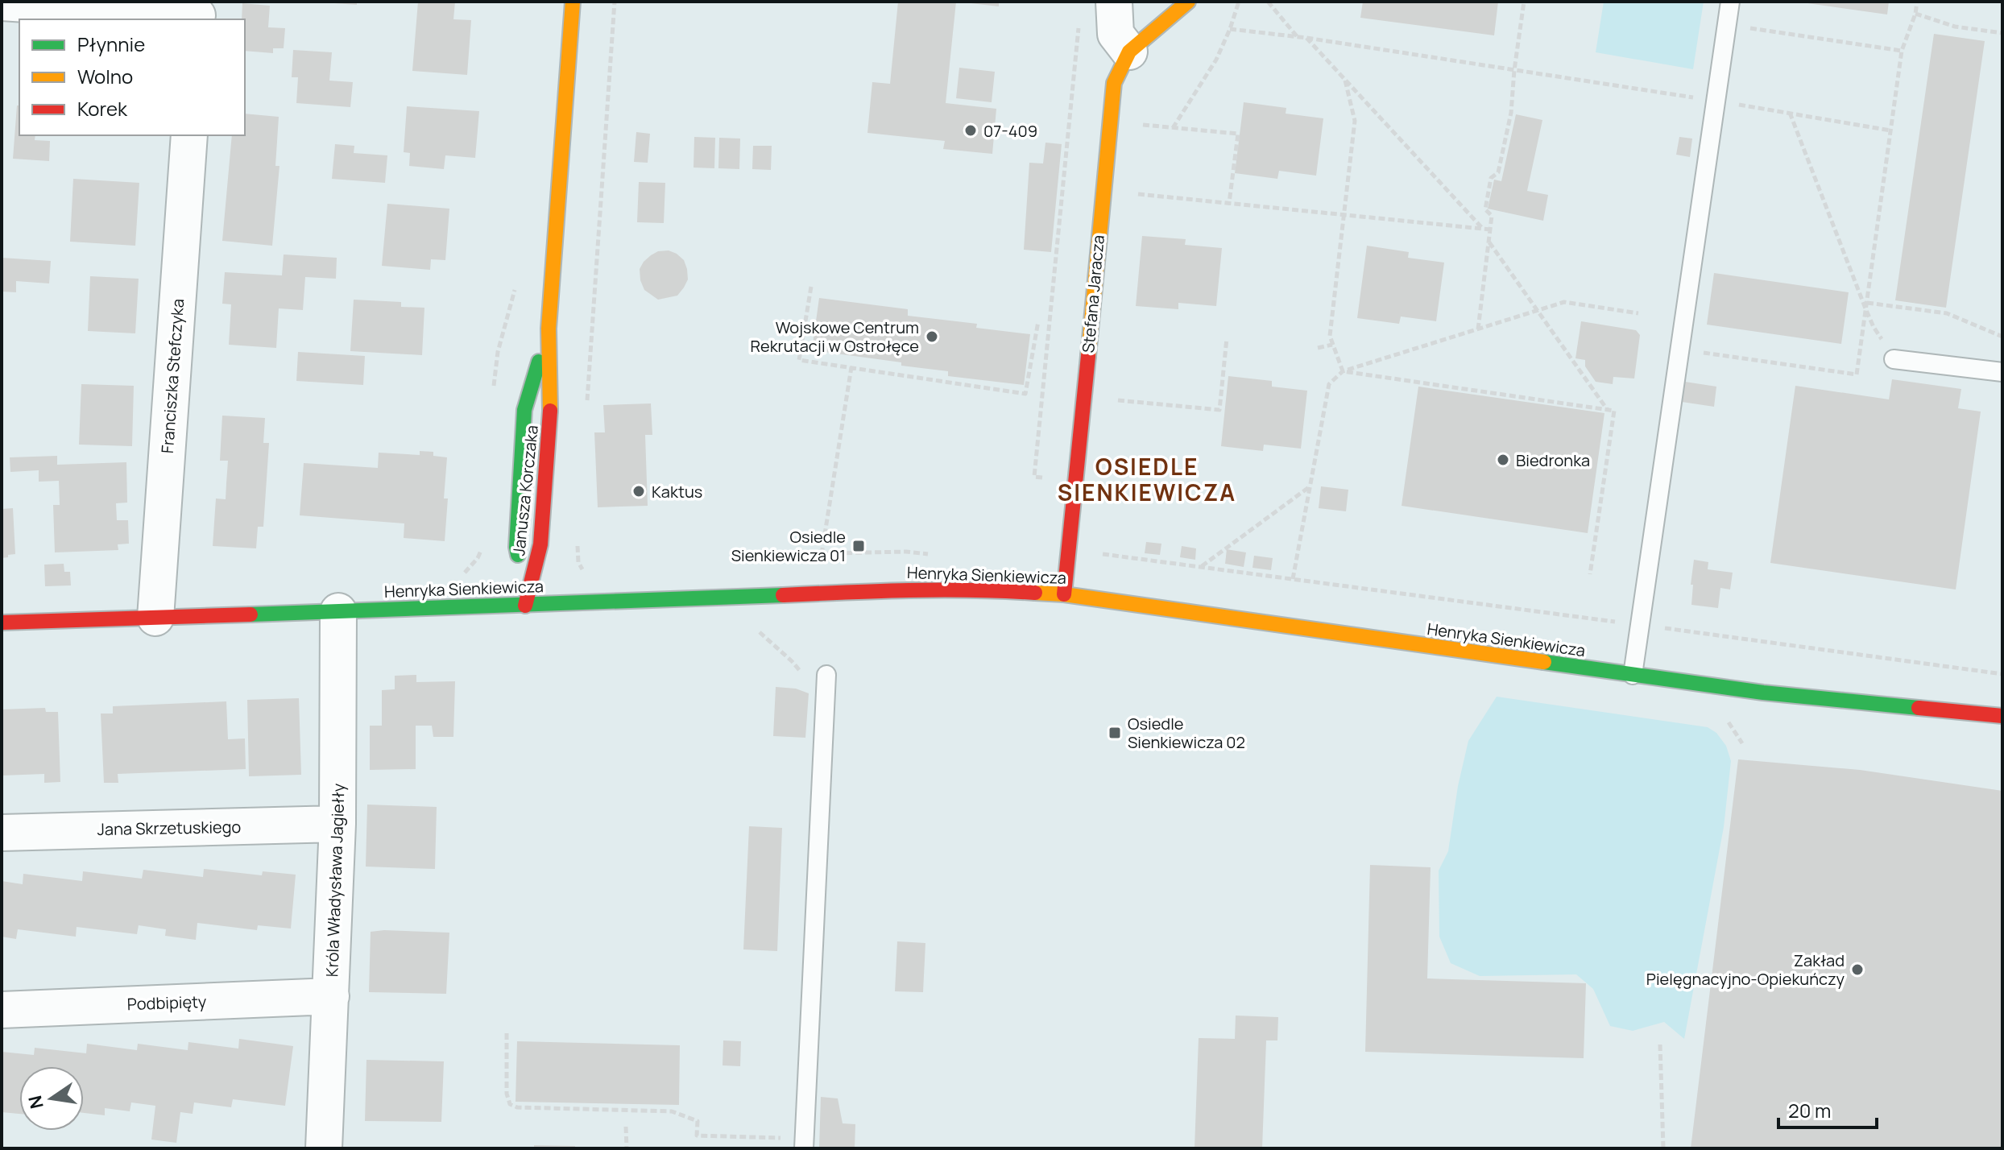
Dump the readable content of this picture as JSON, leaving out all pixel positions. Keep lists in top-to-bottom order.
{
  "streets": {
    "street": [
      "Stefana Jaracza",
      "Franciszka Stefczyka",
      "Janusza Korczaka",
      "Henryka Sienkiewicza",
      "Jana Skrzetuskiego",
      "Króla Władysława Jagiełły",
      "Podbipięty"
    ]
  },
  "crossings": [
    ["Stefana Jaracza", "Henryka Sienkiewicza"],
    ["Franciszka Stefczyka", "Henryka Sienkiewicza"],
    ["Janusza Korczaka", "Henryka Sienkiewicza"],
    ["Henryka Sienkiewicza", "Króla Władysława Jagiełły"],
    ["Jana Skrzetuskiego", "Króla Władysława Jagiełły"],
    ["Króla Władysława Jagiełły", "Podbipięty"]
  ],
  "districts": ["OSIEDLE SIENKIEWICZA"],
  "places": {
    "other": [
      "07-409",
      "Wojskowe Centrum Rekrutacji w Ostrołęce",
      "Biedronka",
      "Kaktus",
      "Zakład Pielęgnacyjno-Opiekuńczy"
    ],
    "transit": ["Osiedle Sienkiewicza 01", "Osiedle Sienkiewicza 02"]
  },
  "legend": ["Płynnie", "Wolno", "Korek"],
  "scale_bar": "20 m",
  "north": "left"
}
